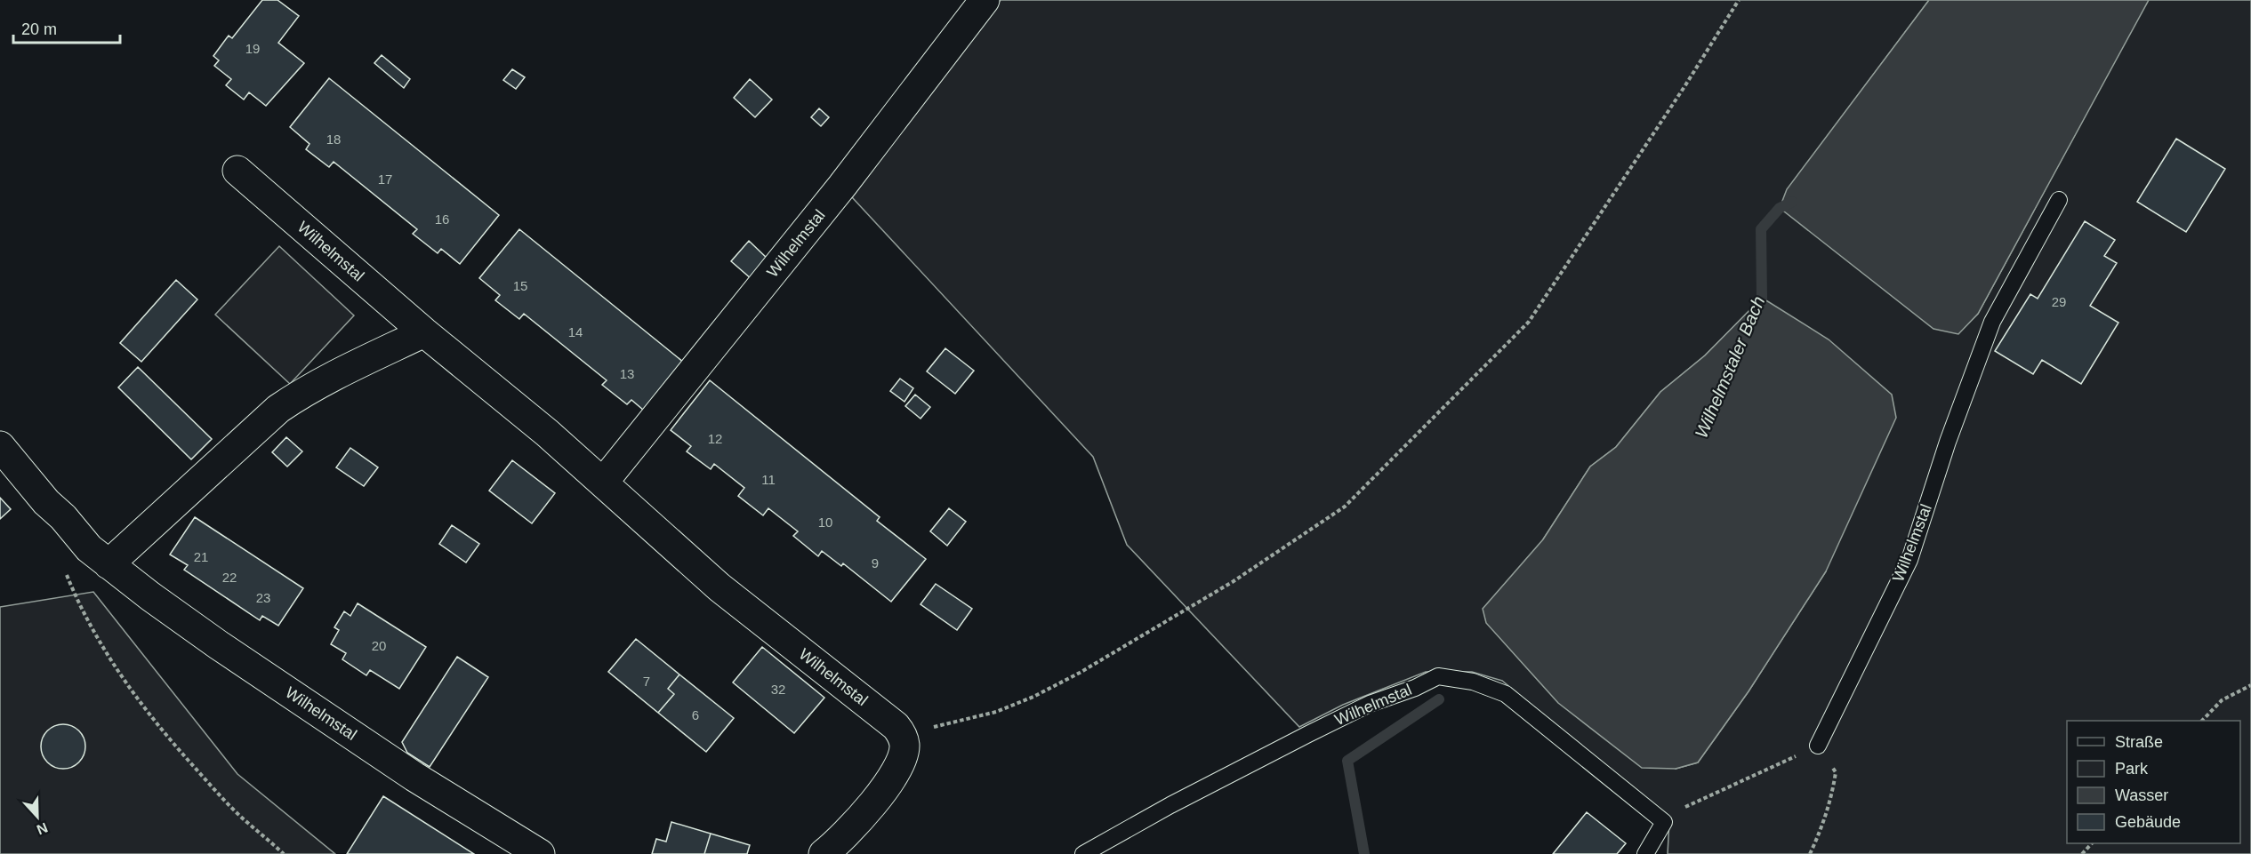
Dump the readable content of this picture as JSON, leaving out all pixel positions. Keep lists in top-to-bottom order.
{
  "streets": {
    "street": ["Wilhelmstal"]
  },
  "water": ["Wilhelmstaler Bach"],
  "house_numbers": [
    "19",
    "18",
    "17",
    "16",
    "15",
    "29",
    "14",
    "13",
    "12",
    "11",
    "10",
    "21",
    "9",
    "22",
    "23",
    "20",
    "7",
    "32",
    "6"
  ],
  "legend": [
    "Straße",
    "Park",
    "Wasser",
    "Gebäude"
  ],
  "scale_bar": "20 m",
  "north": "bottom"
}
